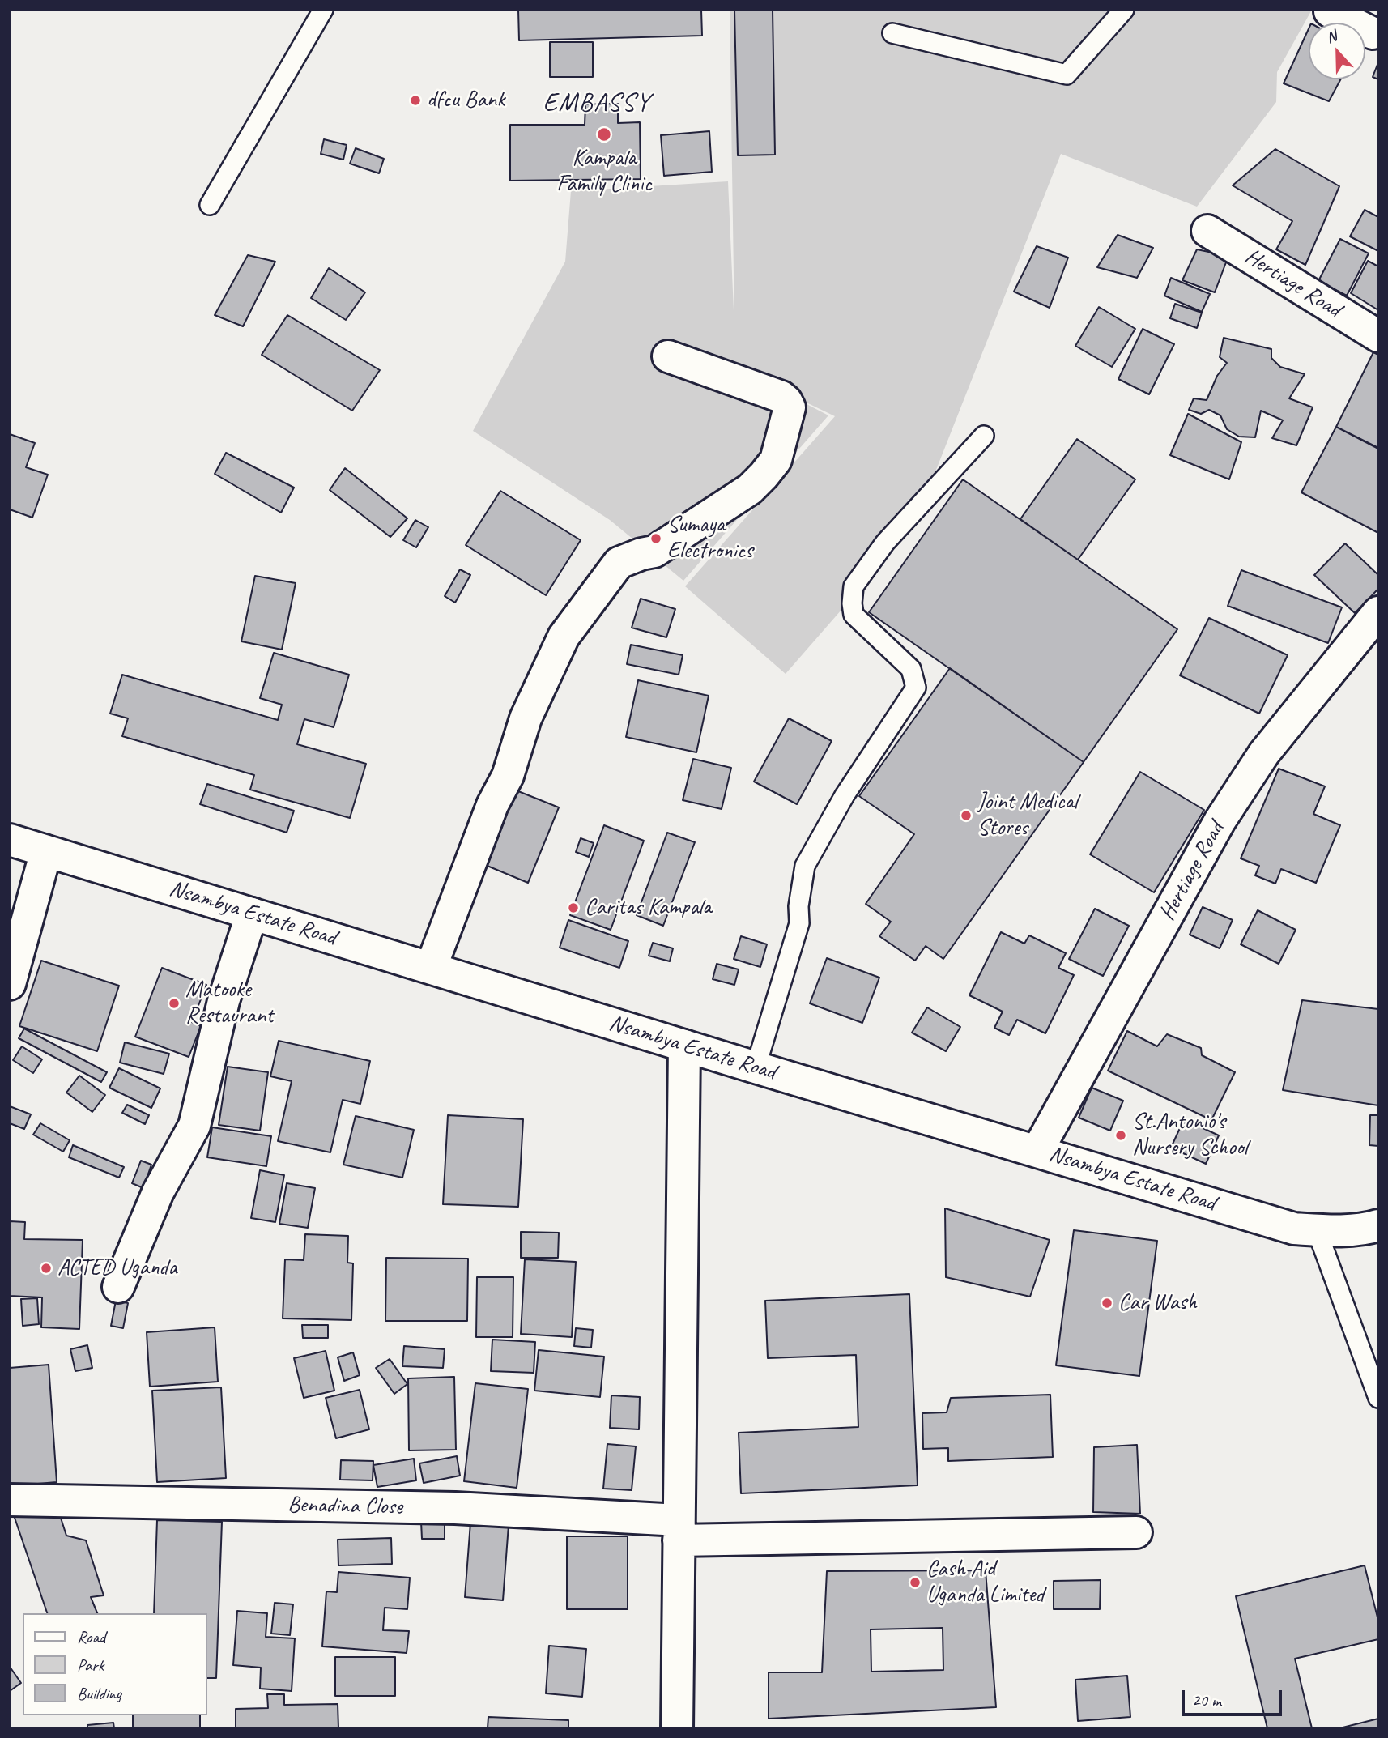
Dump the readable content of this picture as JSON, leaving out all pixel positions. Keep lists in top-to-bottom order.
{
  "streets": {
    "street": ["Hertiage Road", "Nsambya Estate Road", "Benadina Close"]
  },
  "crossings": [
    ["Hertiage Road", "Nsambya Estate Road"]
  ],
  "districts": ["EMBASSY"],
  "places": [
    "dfcu Bank",
    "Kampala Family Clinic",
    "Sumaya Electronics",
    "Joint Medical Stores",
    "Caritas Kampala",
    "Matooke Restaurant",
    "St.Antonio's Nursery School",
    "ACTED Uganda",
    "Car Wash",
    "Cash Aid Uganda Limited"
  ],
  "legend": ["Road", "Park", "Building"],
  "scale_bar": "20 m",
  "north": "top"
}
